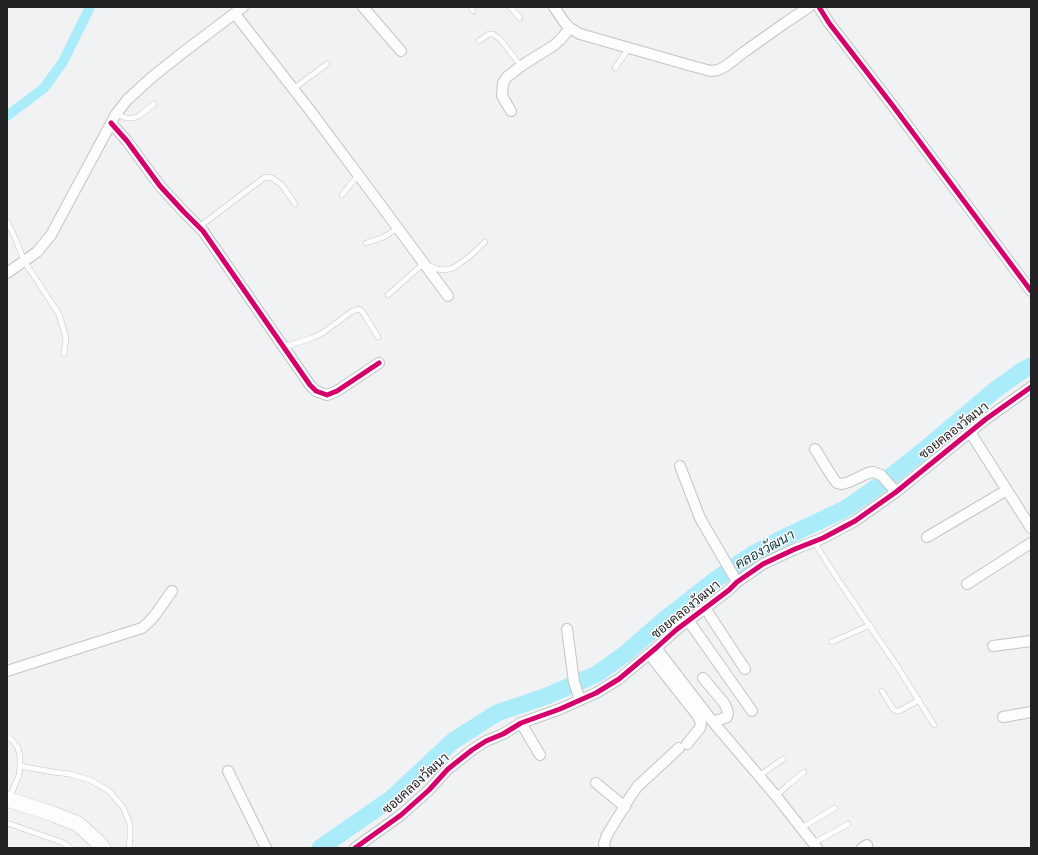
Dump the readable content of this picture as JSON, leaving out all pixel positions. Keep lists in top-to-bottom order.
{
  "streets": {
    "street": ["ซอยคลองวัฒนา"]
  },
  "water": ["คลองวัฒนา"]
}
